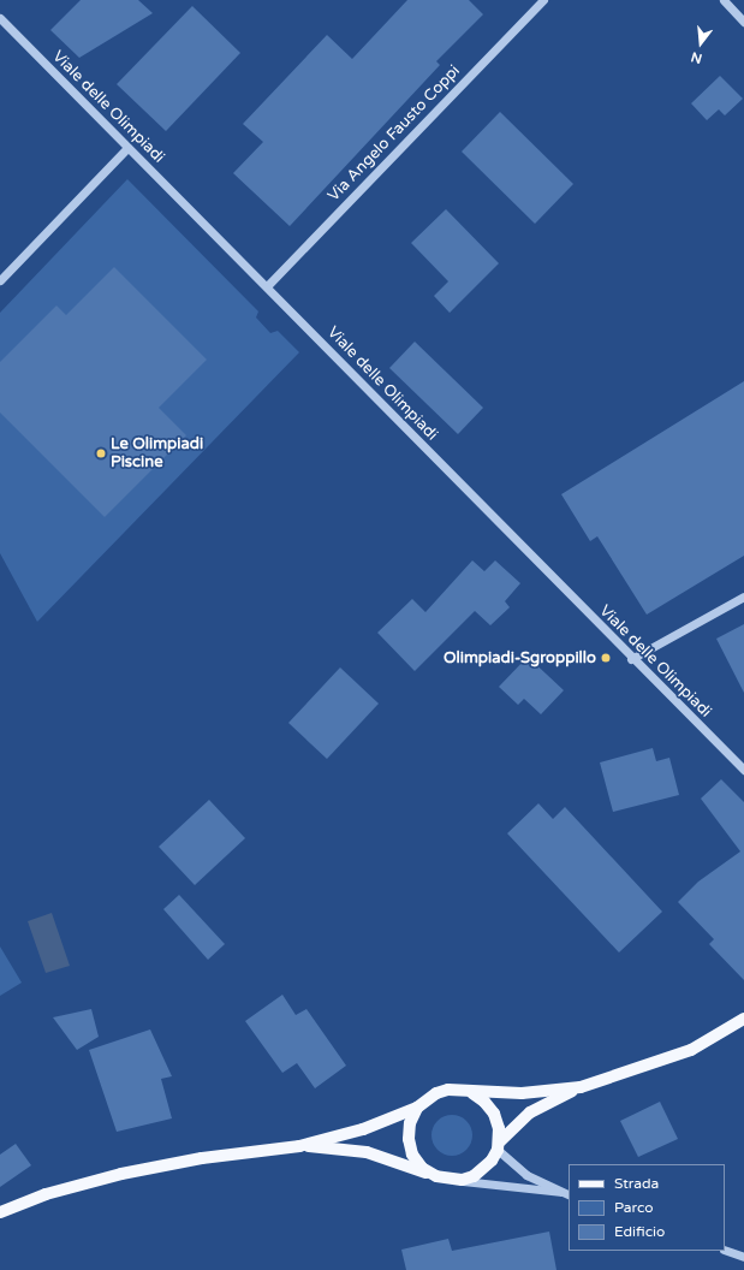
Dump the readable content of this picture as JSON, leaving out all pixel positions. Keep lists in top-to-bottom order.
{
  "streets": {
    "street": ["Viale delle Olimpiadi", "Via Angelo Fausto Coppi"]
  },
  "crossings": [
    ["Viale delle Olimpiadi", "Via Angelo Fausto Coppi"]
  ],
  "places": ["Le Olimpiadi Piscine", "Olimpiadi-Sgroppillo"],
  "legend": ["Strada", "Parco", "Edificio"],
  "north": "bottom"
}
